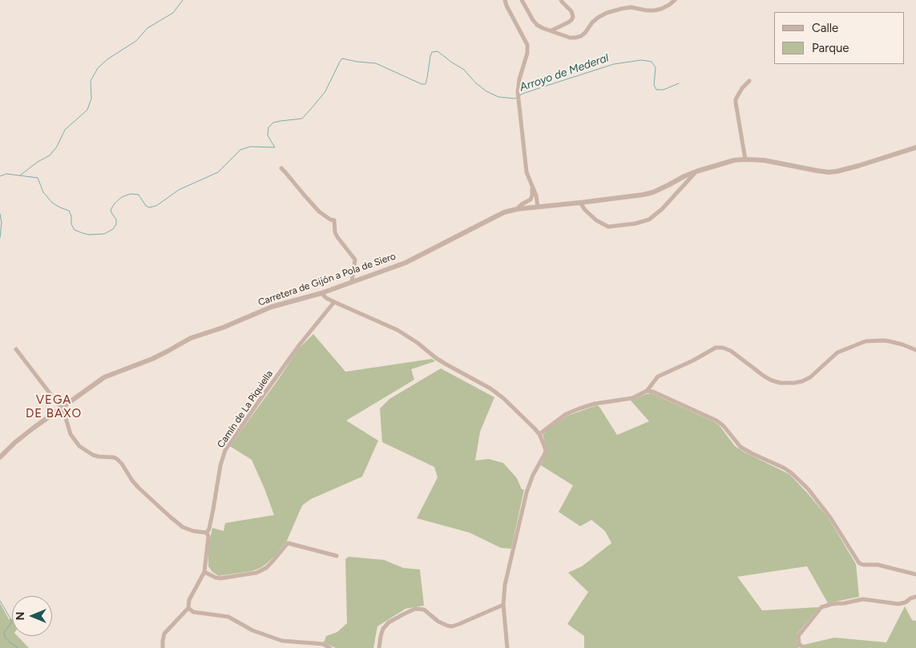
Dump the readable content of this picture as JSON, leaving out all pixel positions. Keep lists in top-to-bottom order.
{
  "streets": {
    "street": ["Carretera de Gijón a Pola de Siero", "Camín de La Piquiella"]
  },
  "districts": ["VEGA DE BAXO"],
  "water": ["Arroyo de Mederal"],
  "legend": ["Calle", "Parque"],
  "north": "left"
}
